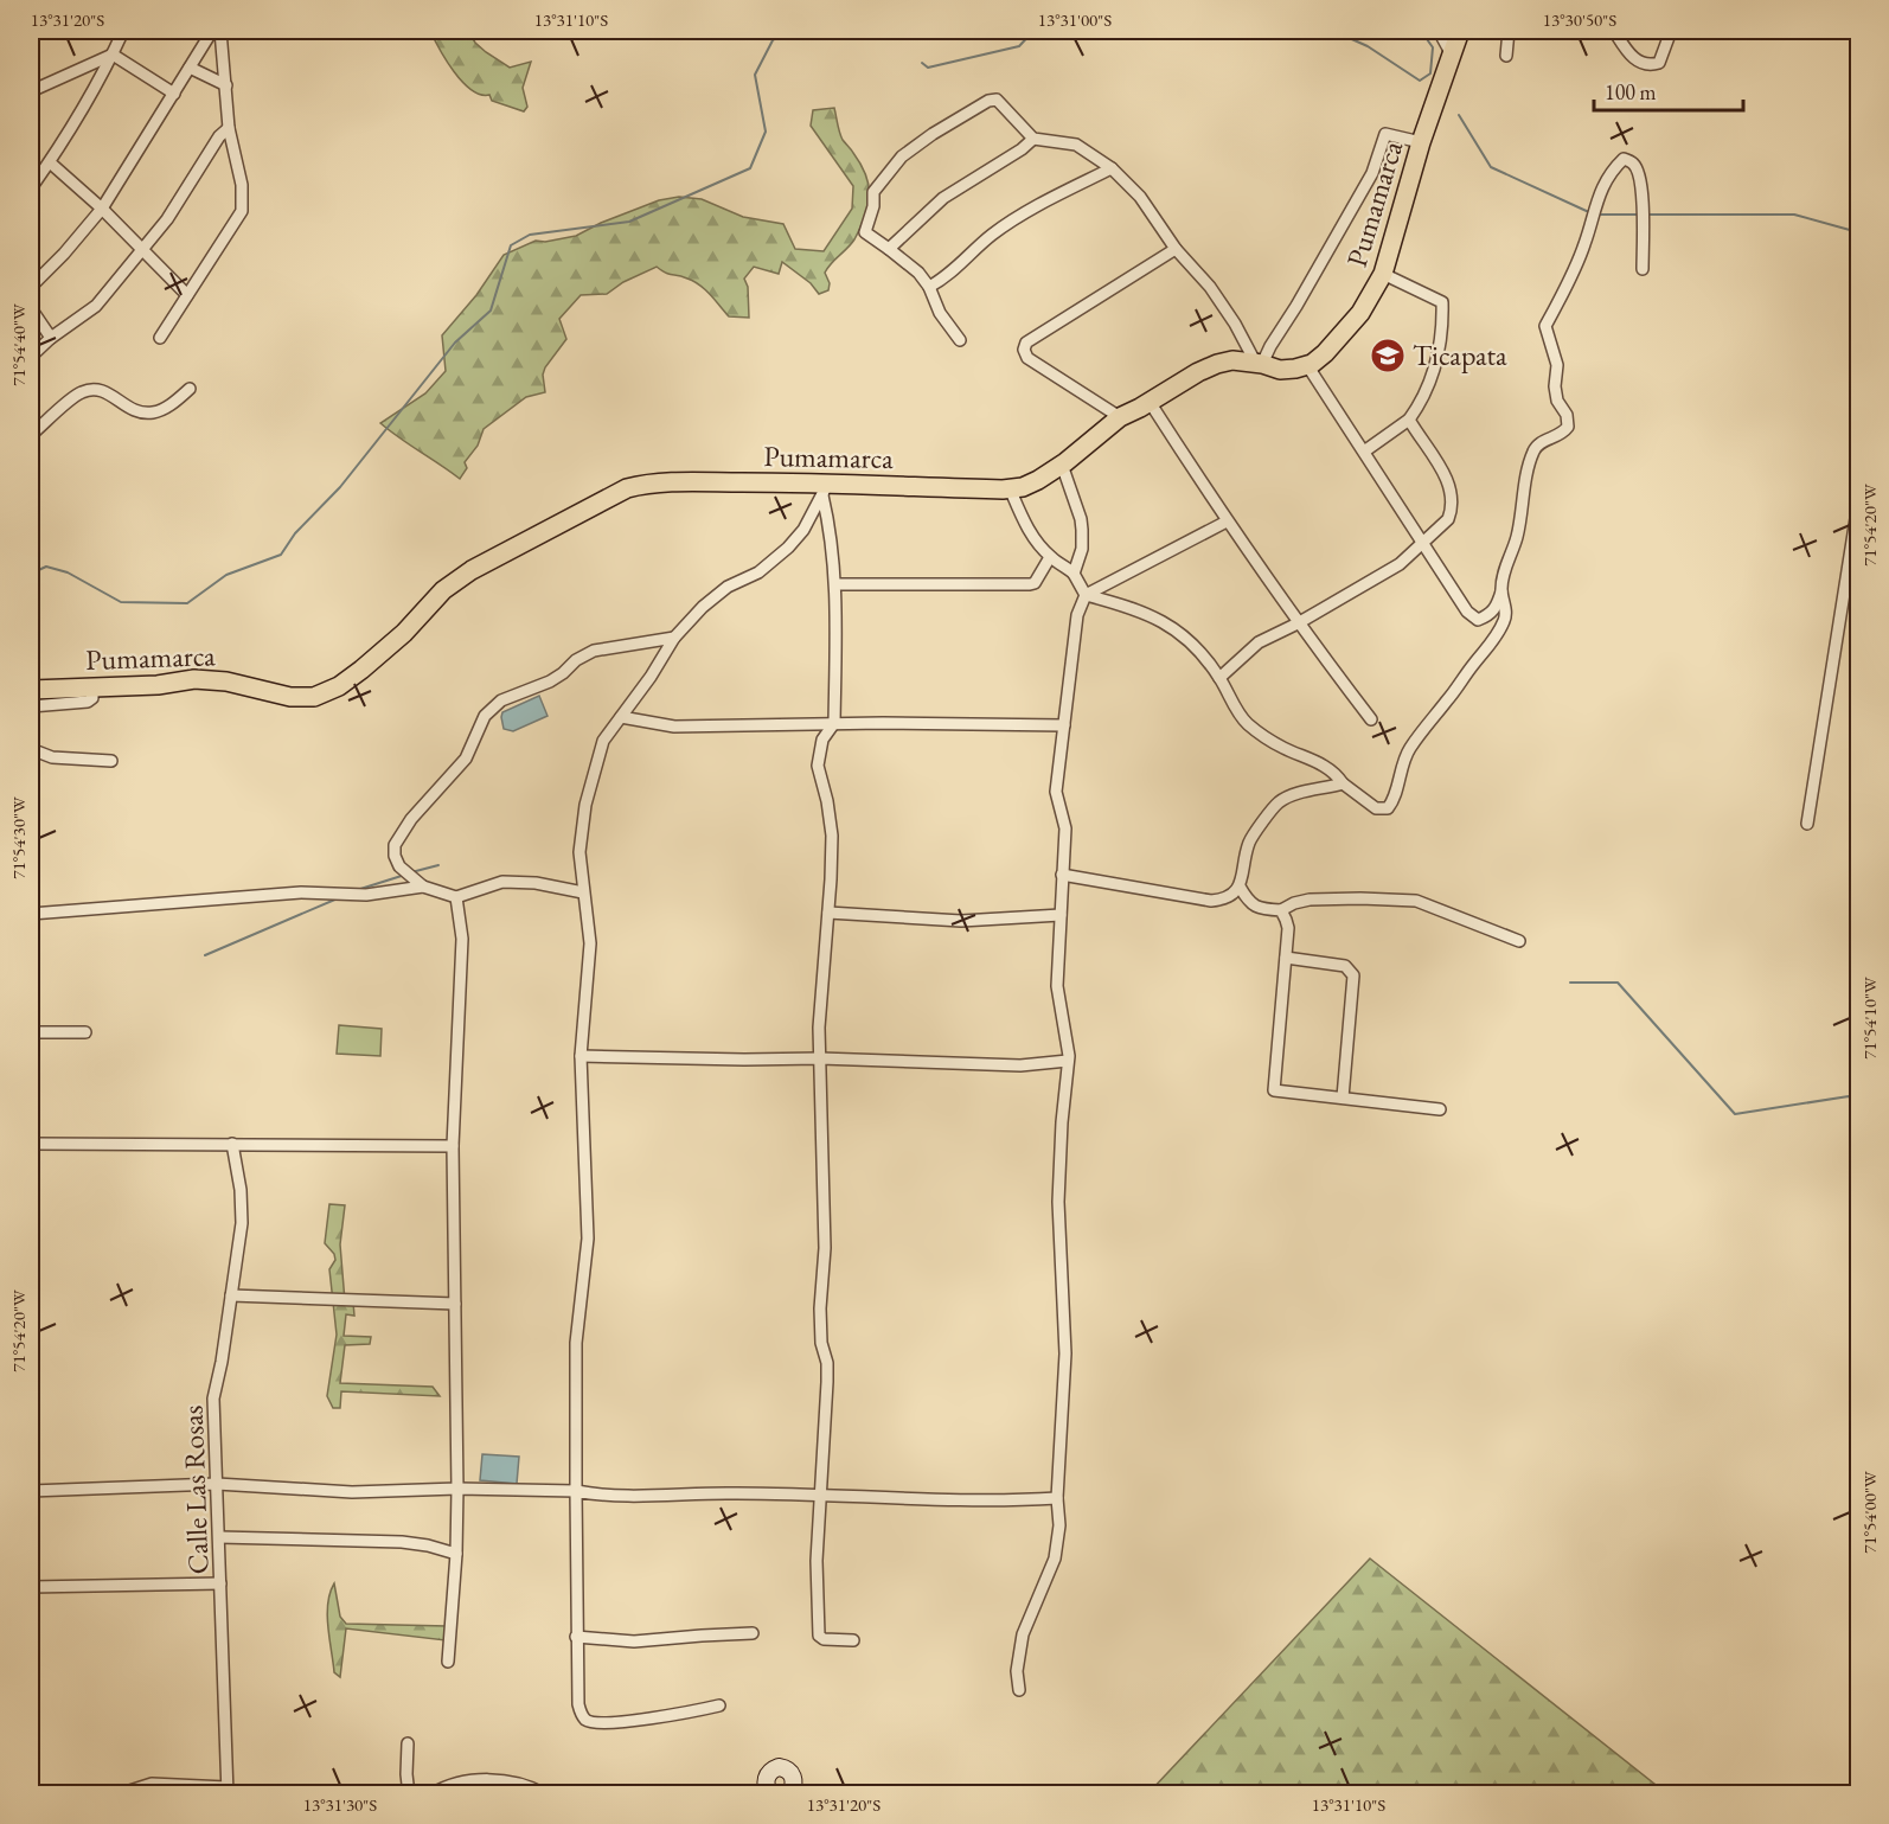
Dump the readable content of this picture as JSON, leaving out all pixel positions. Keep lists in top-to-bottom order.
{
  "streets": {
    "main road": ["Pumamarca"],
    "street": ["Calle Las Rosas"]
  },
  "places": {
    "school or university": ["Ticapata"]
  },
  "scale_bar": "100 m",
  "coordinates": [
    "13°31'20\"S",
    "13°31'10\"S",
    "13°31'00\"S",
    "13°30'50\"S",
    "71°54'40\"W",
    "71°54'20\"W",
    "71°54'30\"W",
    "71°54'10\"W",
    "71°54'00\"W",
    "13°31'30\"S"
  ]
}
